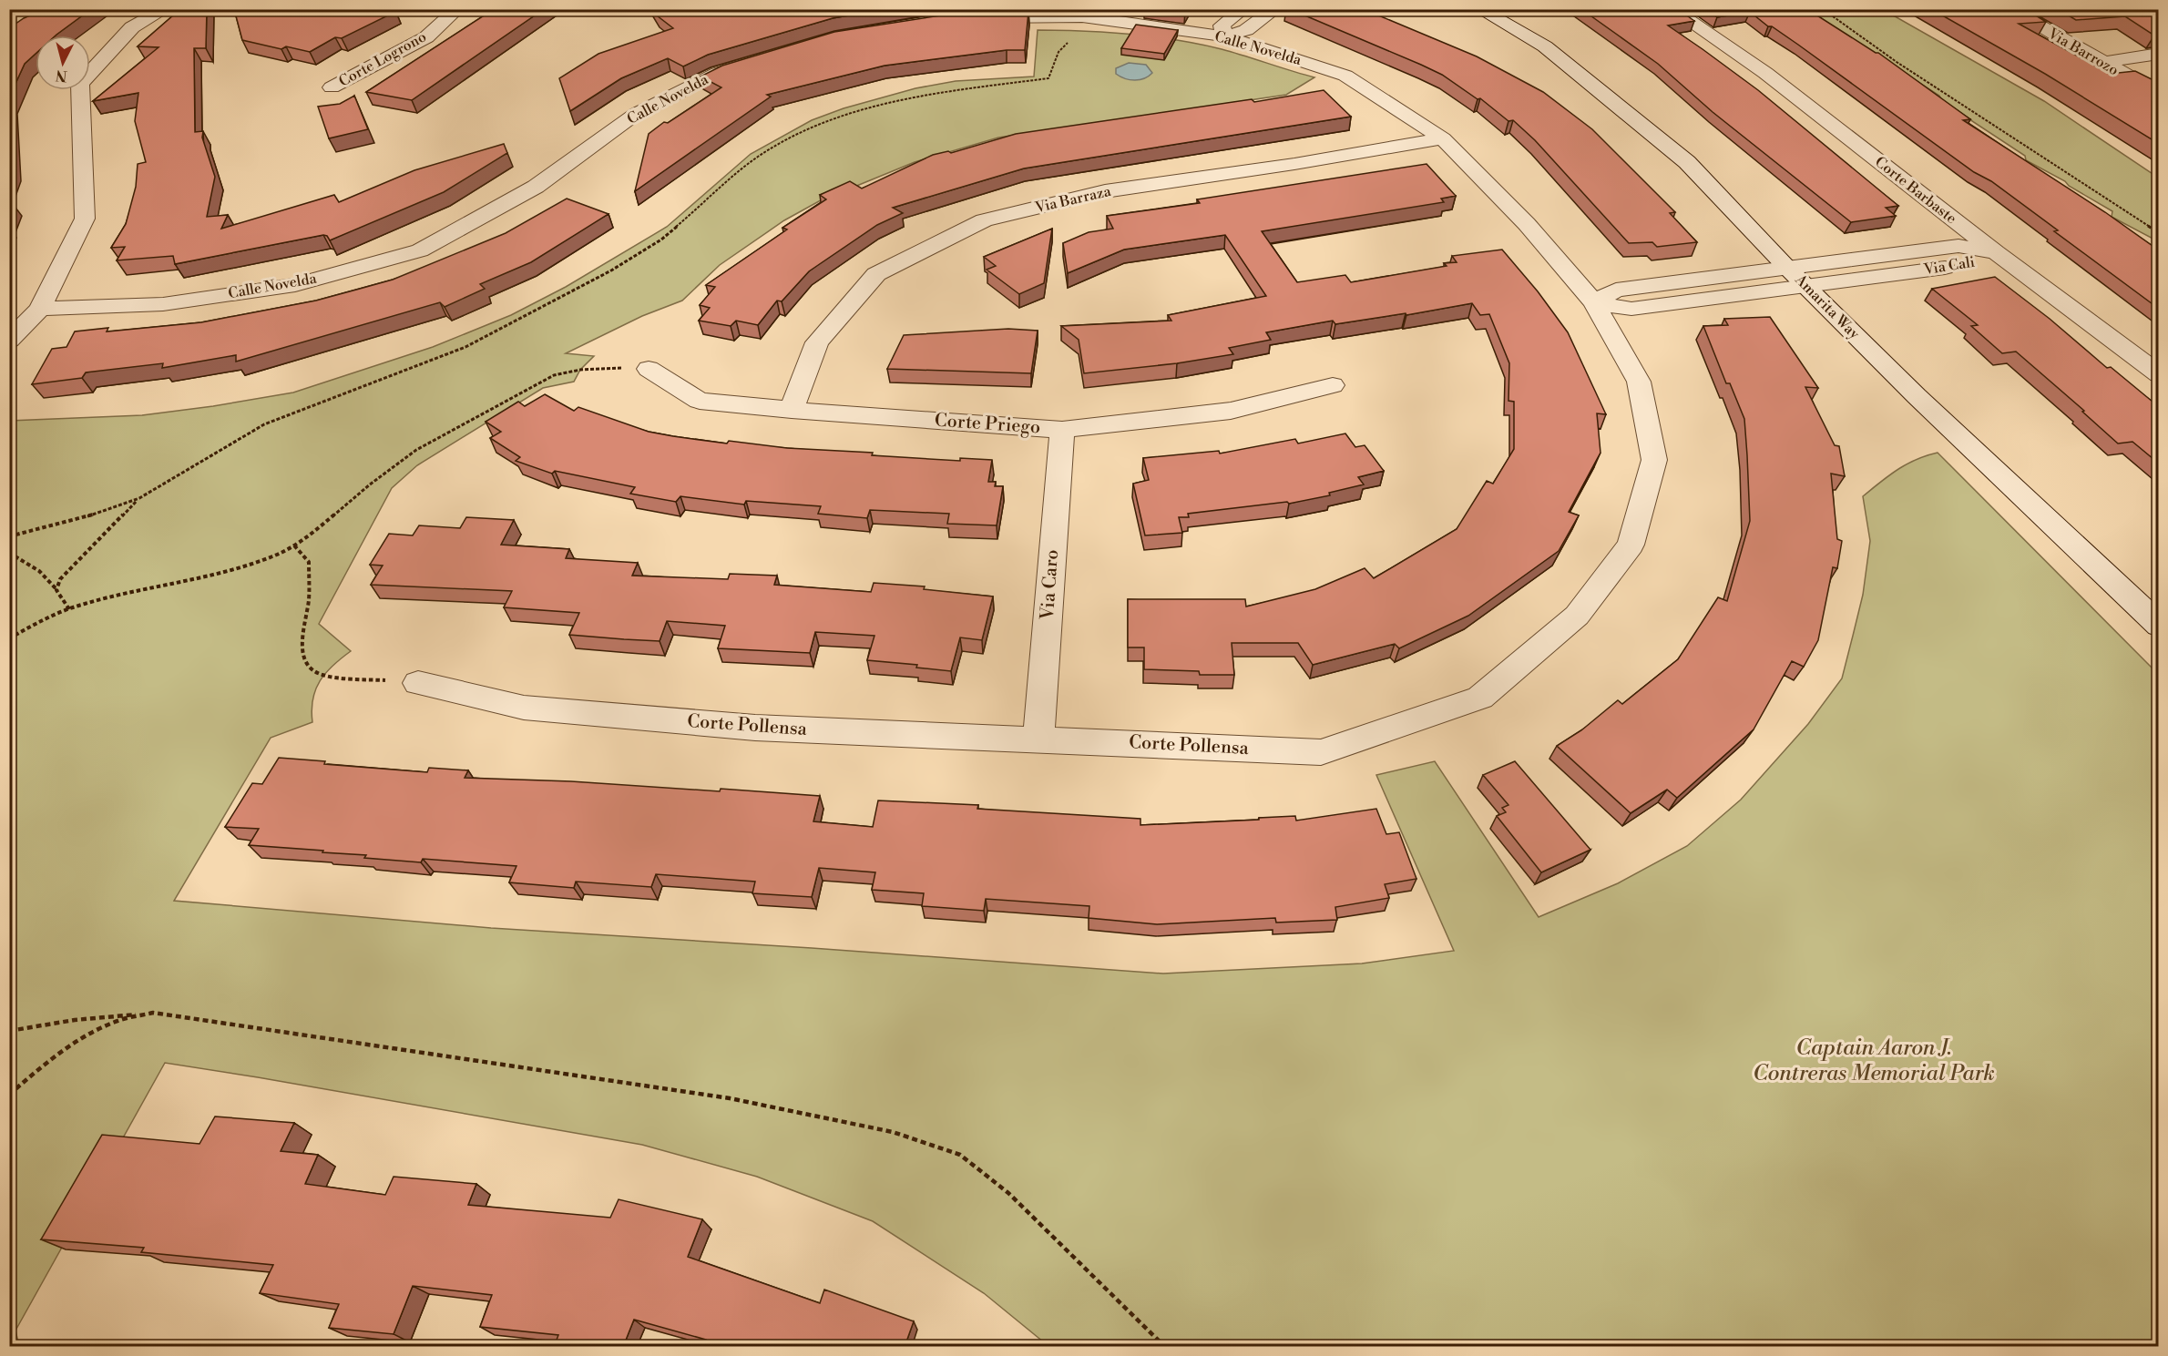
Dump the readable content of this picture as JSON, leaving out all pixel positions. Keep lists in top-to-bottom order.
{
  "streets": {
    "street": [
      "Calle Novelda",
      "Via Barrozo",
      "Corte Logrono",
      "Corte Barbaste",
      "Via Barraza",
      "Via Cali",
      "Amarita Way",
      "Corte Priego",
      "Via Caro",
      "Corte Pollensa"
    ]
  },
  "crossings": [
    ["Calle Novelda", "Via Barraza"],
    ["Calle Novelda", "Via Cali"],
    ["Calle Novelda", "Corte Pollensa"],
    ["Corte Barbaste", "Via Cali"],
    ["Via Barraza", "Corte Priego"],
    ["Via Cali", "Amarita Way"],
    ["Via Cali", "Corte Pollensa"],
    ["Corte Priego", "Via Caro"],
    ["Via Caro", "Corte Pollensa"]
  ],
  "parks": ["Captain Aaron J. Contreras Memorial Park"],
  "north": "bottom"
}
